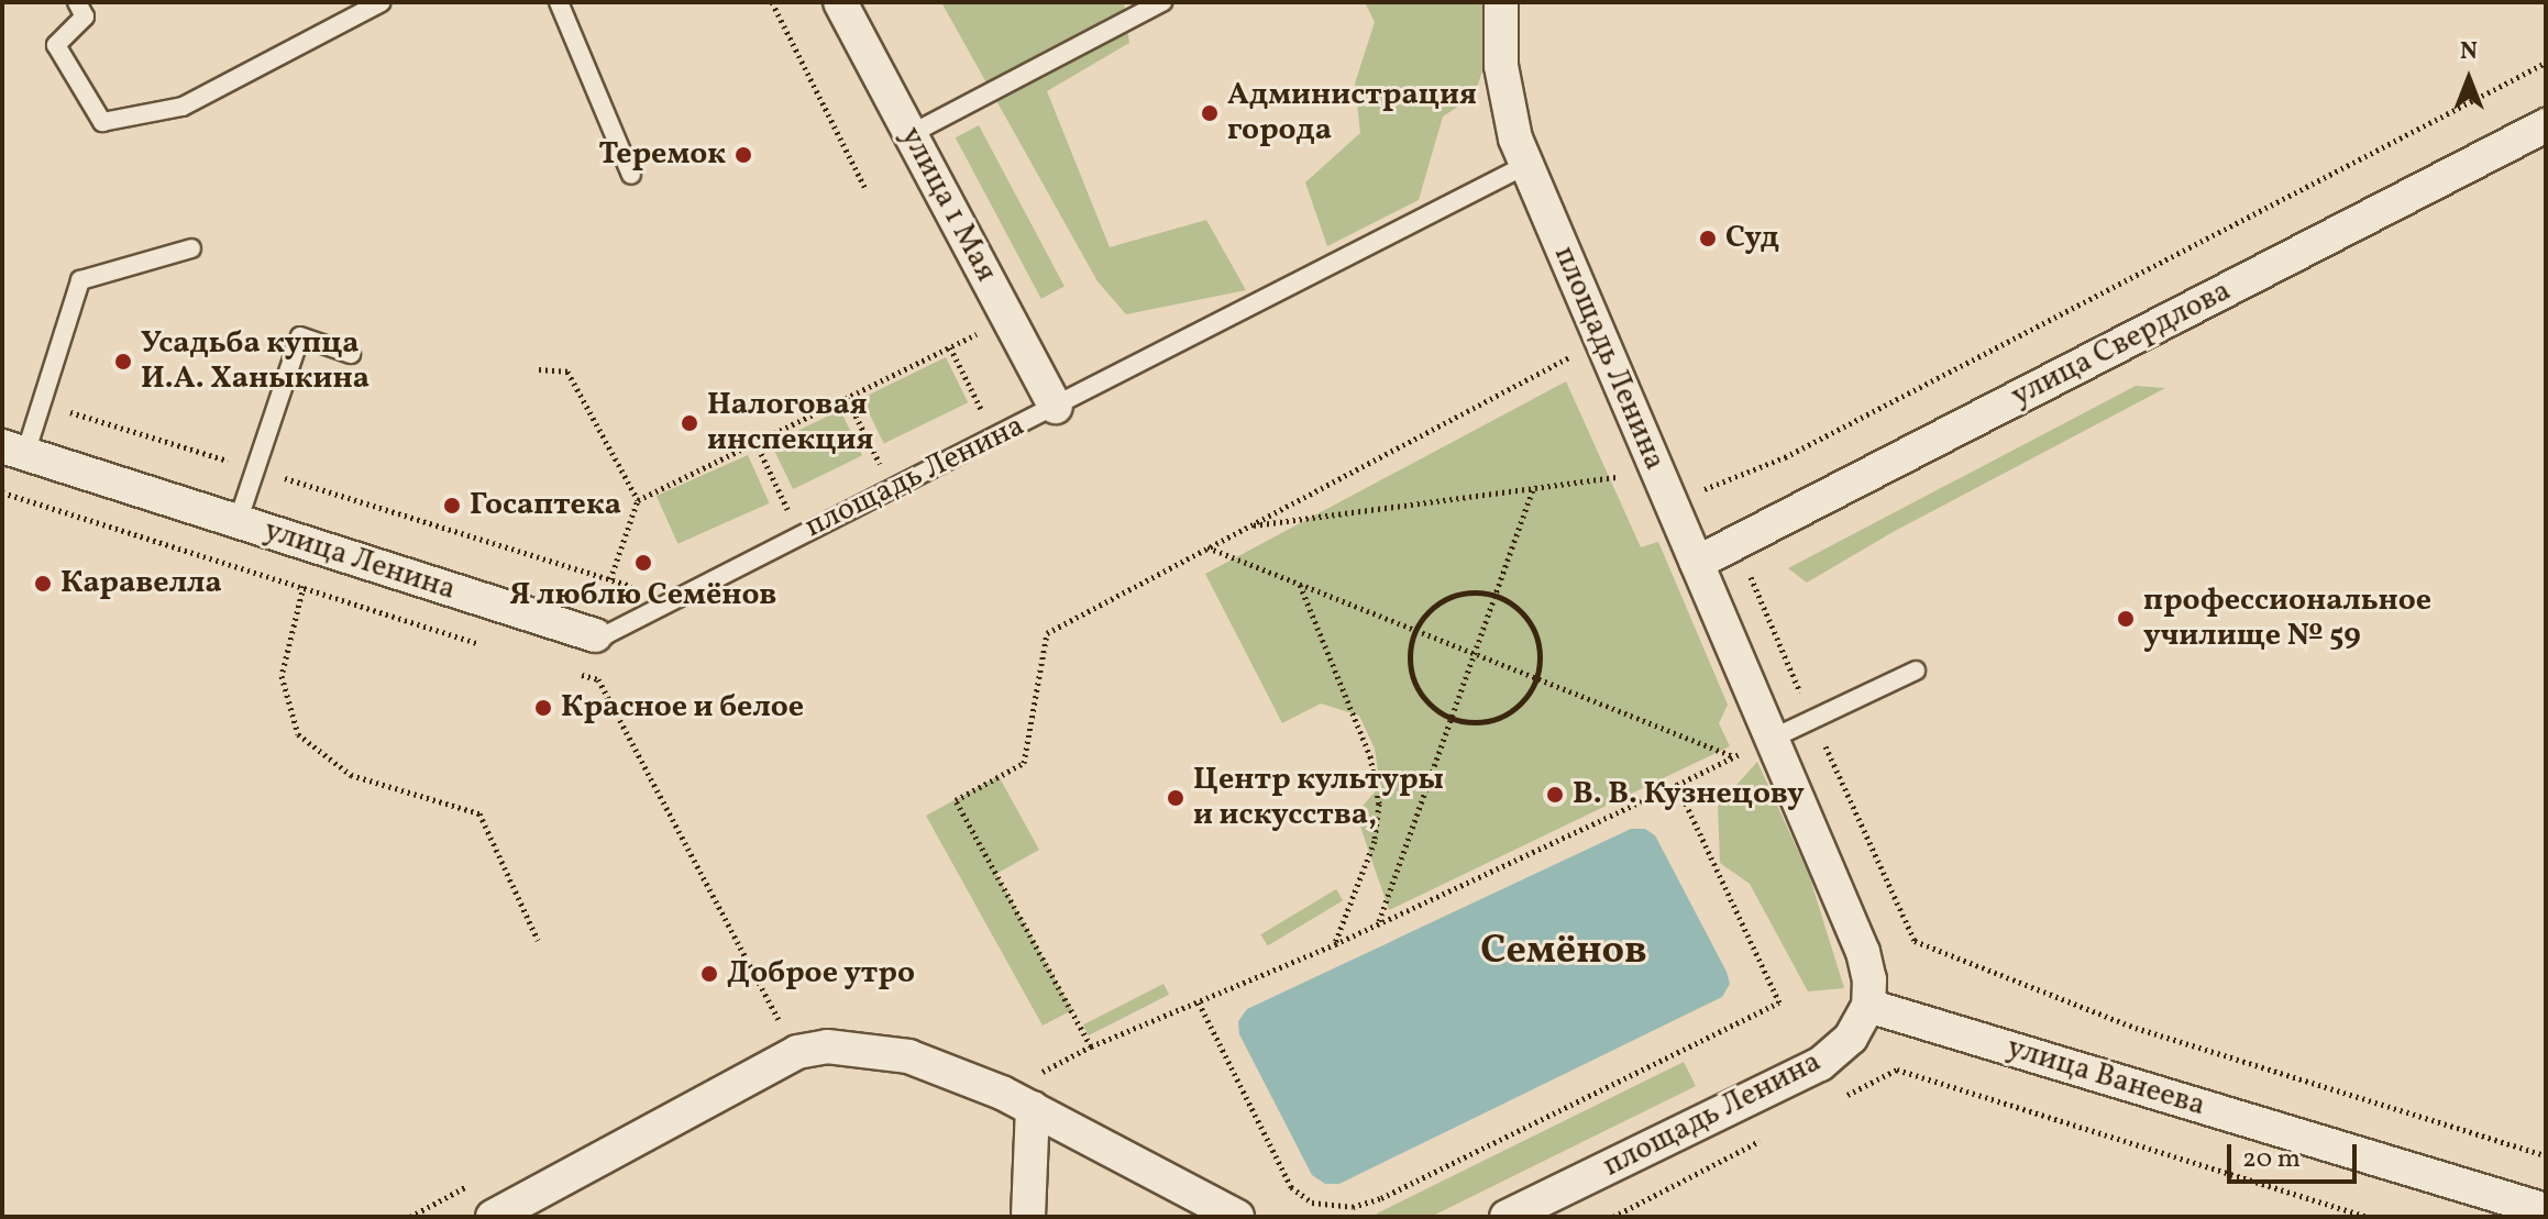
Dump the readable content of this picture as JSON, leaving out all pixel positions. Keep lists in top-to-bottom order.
{
  "streets": {
    "street": [
      "улица 1 Мая",
      "улица Свердлова",
      "площадь Ленина",
      "улица Ленина",
      "улица Ванеева"
    ]
  },
  "crossings": [
    ["улица 1 Мая", "площадь Ленина"],
    ["улица Свердлова", "площадь Ленина"],
    ["площадь Ленина", "улица Ленина"],
    ["площадь Ленина", "улица Ванеева"]
  ],
  "districts": ["Семёнов"],
  "places": [
    "Администрация города",
    "Теремок",
    "Суд",
    "Усадьба купца И.А. Ханыкина",
    "Налоговая инспекция",
    "Госаптека",
    "Я люблю Семёнов",
    "Каравелла",
    "профессиональное училище № 59",
    "Красное и белое",
    "В. В. Кузнецову",
    "Центр культуры и искусства,",
    "Доброе утро"
  ],
  "scale_bar": "20 m",
  "north": "top"
}
